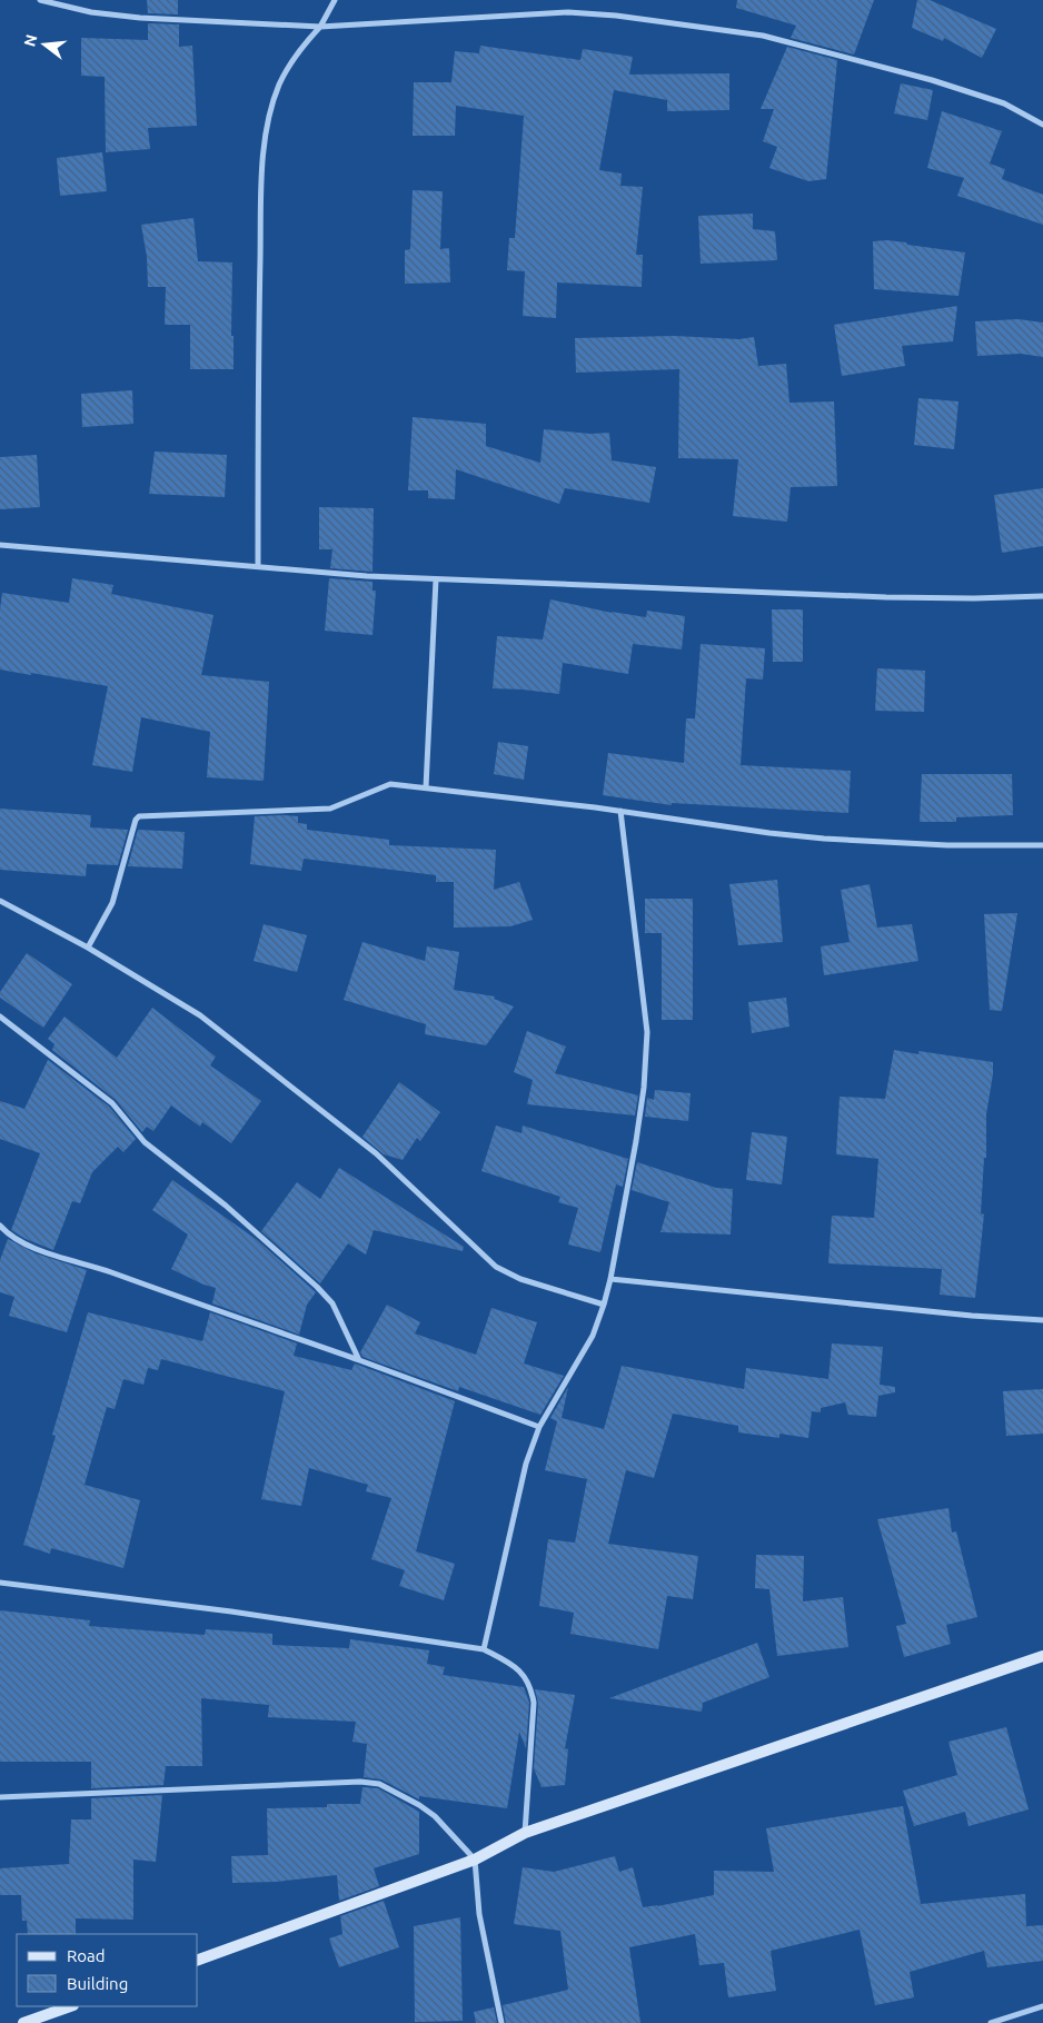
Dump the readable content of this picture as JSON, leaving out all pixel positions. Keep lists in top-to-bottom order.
{
  "legend": ["Road", "Building"],
  "north": "left"
}
